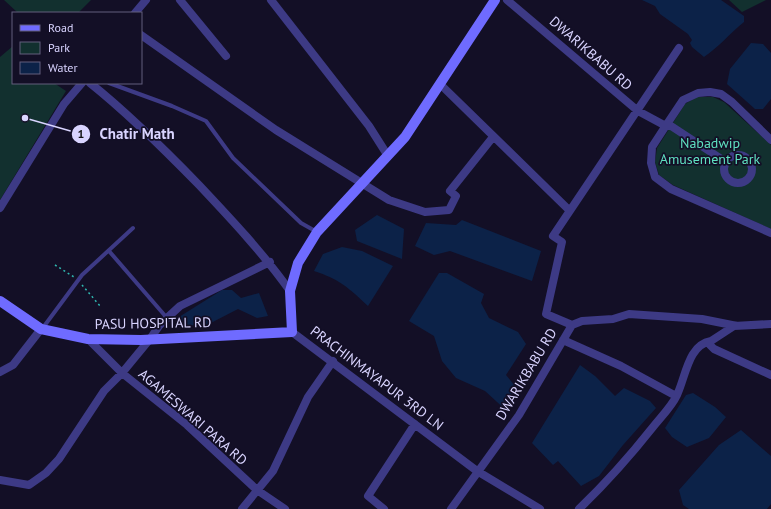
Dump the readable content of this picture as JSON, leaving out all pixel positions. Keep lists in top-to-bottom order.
{
  "streets": {
    "main road": ["PASU HOSPITAL RD", "PRACHINMAYAPUR 3RD LN"],
    "street": ["DWARIKBABU RD", "AGAMESWARI PARA RD"]
  },
  "crossings": [
    ["DWARIKBABU RD", "PRACHINMAYAPUR 3RD LN"],
    ["PASU HOSPITAL RD", "PRACHINMAYAPUR 3RD LN"],
    ["PASU HOSPITAL RD", "AGAMESWARI PARA RD"]
  ],
  "parks": ["Nabadwip Amusement Park"],
  "places": ["Chatir Math"],
  "legend": ["Road", "Park", "Water"]
}
